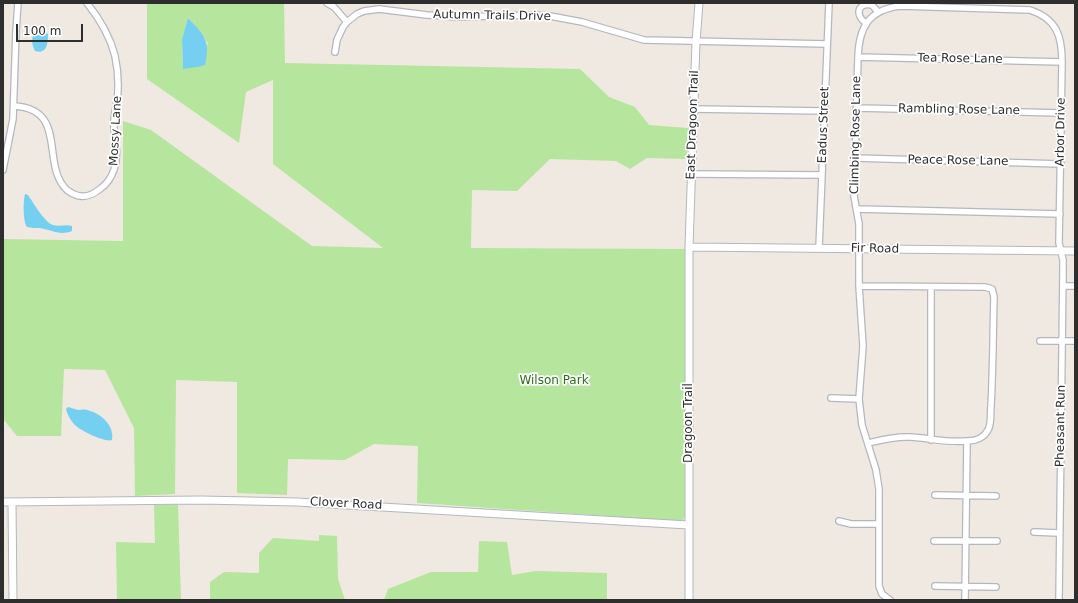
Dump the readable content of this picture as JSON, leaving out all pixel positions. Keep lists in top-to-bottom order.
{
  "streets": {
    "street": [
      "Autumn Trails Drive",
      "Tea Rose Lane",
      "Rambling Rose Lane",
      "East Dragoon Trail",
      "Eadus Street",
      "Mossy Lane",
      "Arbor Drive",
      "Climbing Rose Lane",
      "Peace Rose Lane",
      "Fir Road",
      "Dragoon Trail",
      "Pheasant Run",
      "Clover Road"
    ]
  },
  "crossings": [
    ["Autumn Trails Drive", "East Dragoon Trail"],
    ["Autumn Trails Drive", "Eadus Street"],
    ["Tea Rose Lane", "Arbor Drive"],
    ["Tea Rose Lane", "Climbing Rose Lane"],
    ["Rambling Rose Lane", "Arbor Drive"],
    ["Rambling Rose Lane", "Climbing Rose Lane"],
    ["East Dragoon Trail", "Fir Road"],
    ["East Dragoon Trail", "Dragoon Trail"],
    ["Eadus Street", "Fir Road"],
    ["Arbor Drive", "Climbing Rose Lane"],
    ["Arbor Drive", "Peace Rose Lane"],
    ["Arbor Drive", "Fir Road"],
    ["Arbor Drive", "Pheasant Run"],
    ["Climbing Rose Lane", "Peace Rose Lane"],
    ["Climbing Rose Lane", "Fir Road"],
    ["Fir Road", "Dragoon Trail"],
    ["Fir Road", "Pheasant Run"],
    ["Dragoon Trail", "Clover Road"]
  ],
  "parks": ["Wilson Park"],
  "scale_bar": "100 m"
}
